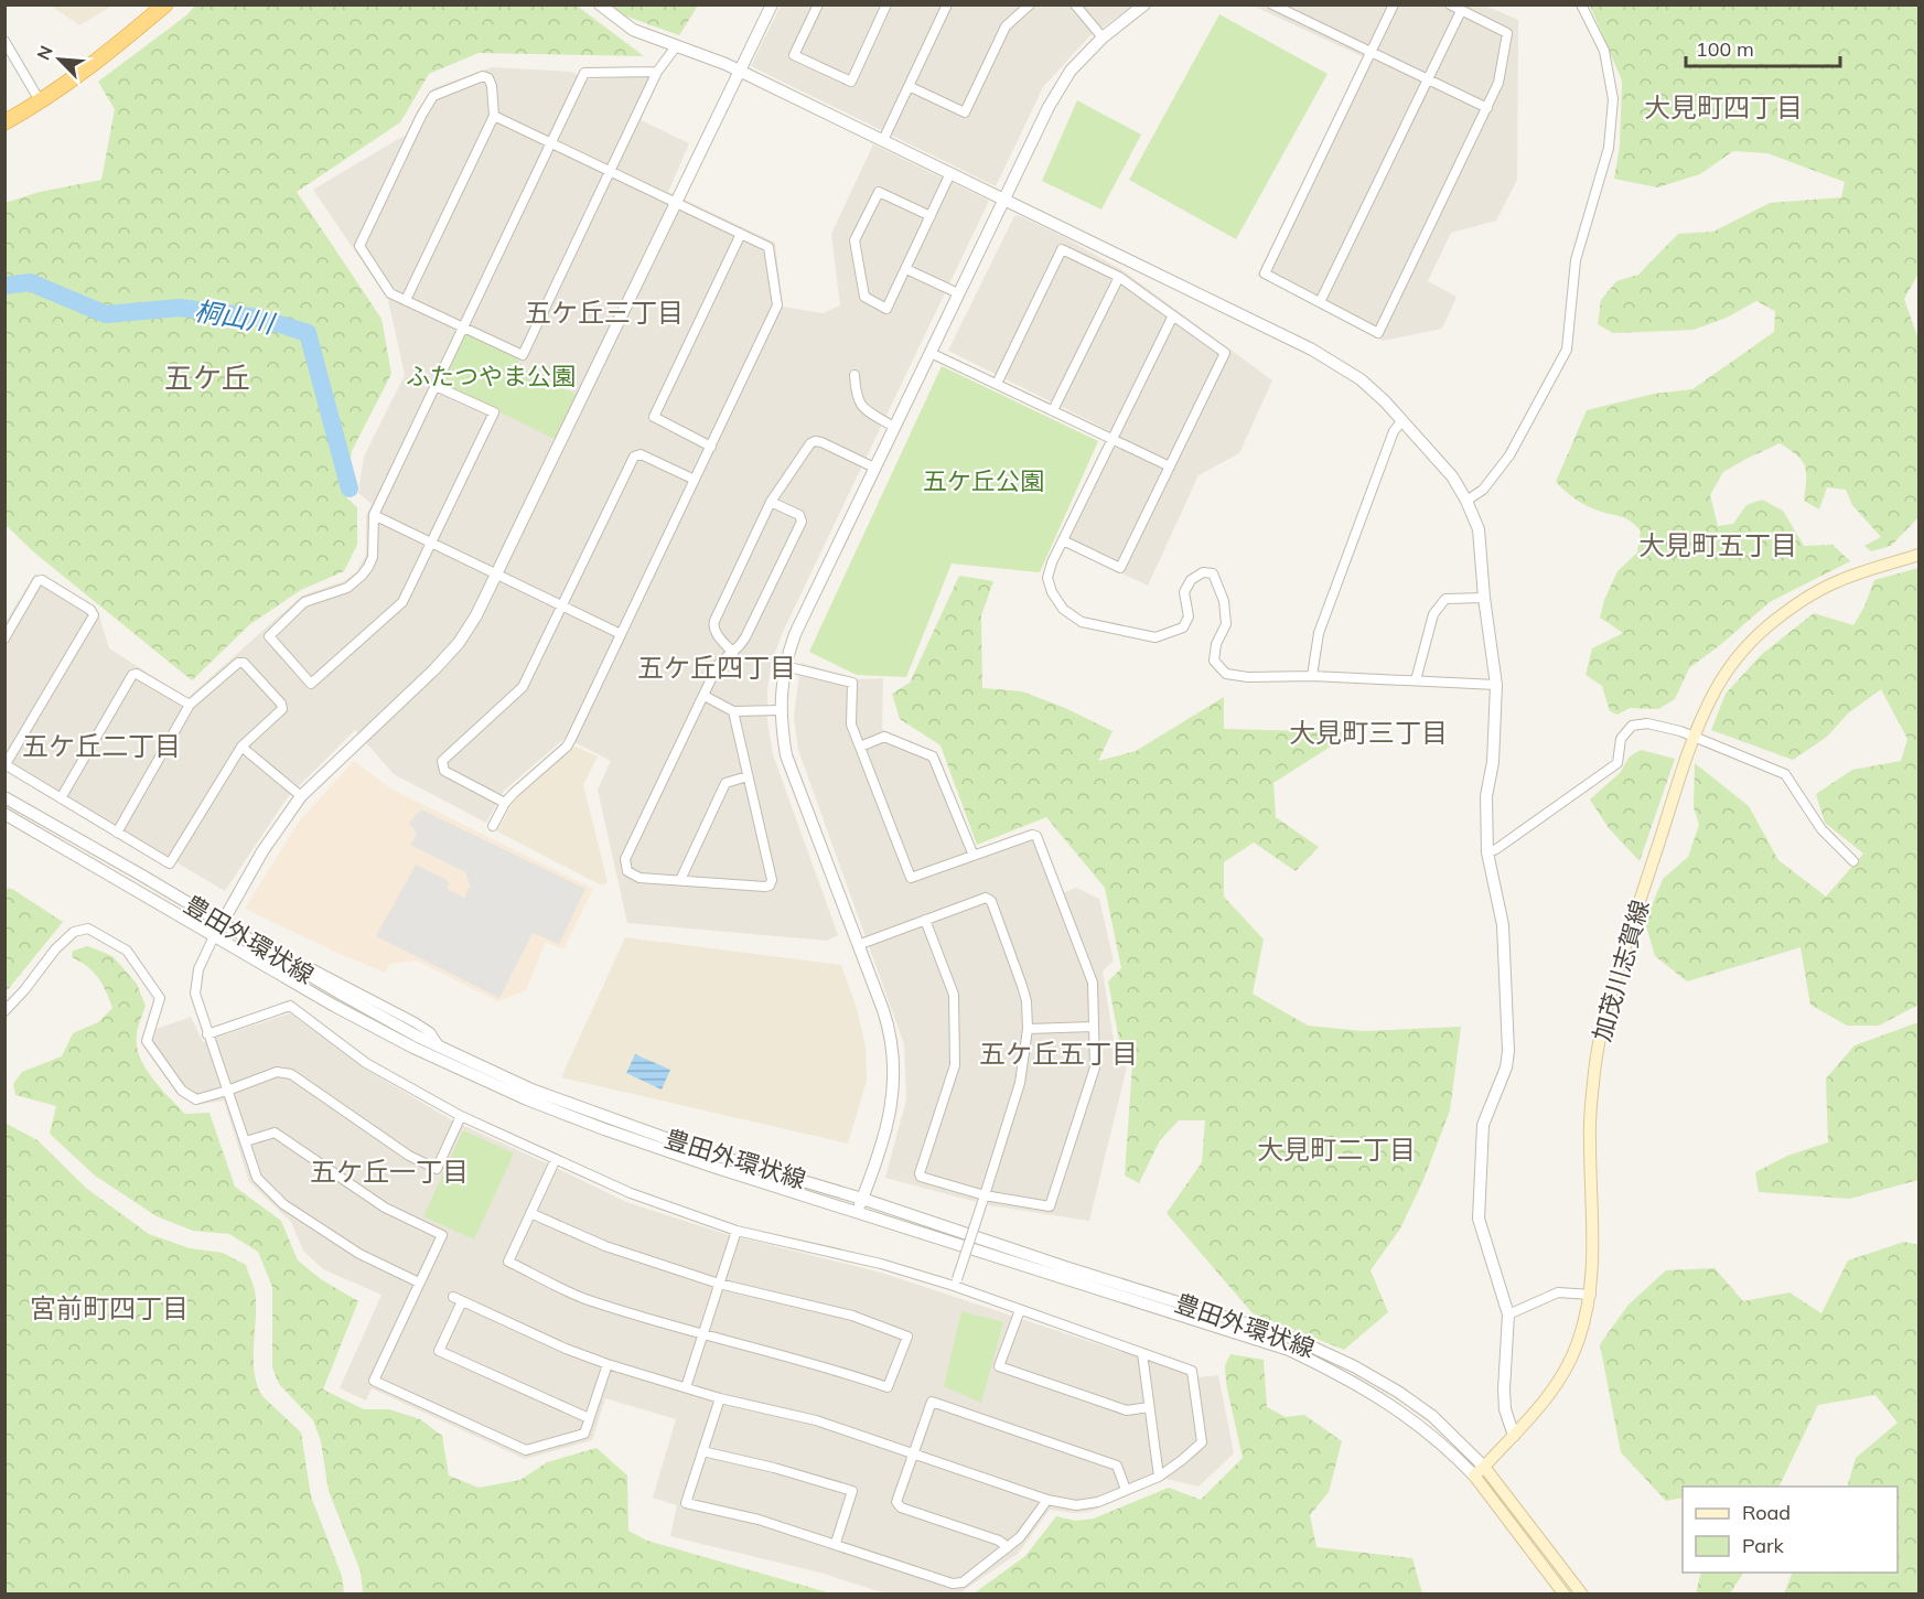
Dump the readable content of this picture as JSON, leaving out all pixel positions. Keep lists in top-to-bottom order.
{
  "streets": {
    "main road": ["加茂川志賀線"],
    "street": ["豊田外環状線"]
  },
  "crossings": [
    ["豊田外環状線", "加茂川志賀線"]
  ],
  "districts": [
    "大見町四丁目",
    "五ケ丘三丁目",
    "五ケ丘",
    "大見町五丁目",
    "五ケ丘四丁目",
    "大見町三丁目",
    "五ケ丘二丁目",
    "五ケ丘五丁目",
    "大見町二丁目",
    "五ケ丘一丁目",
    "宮前町四丁目"
  ],
  "water": ["桐山川"],
  "parks": ["ふたつやま公園", "五ケ丘公園"],
  "legend": ["Road", "Park"],
  "scale_bar": "100 m",
  "north": "top left"
}
